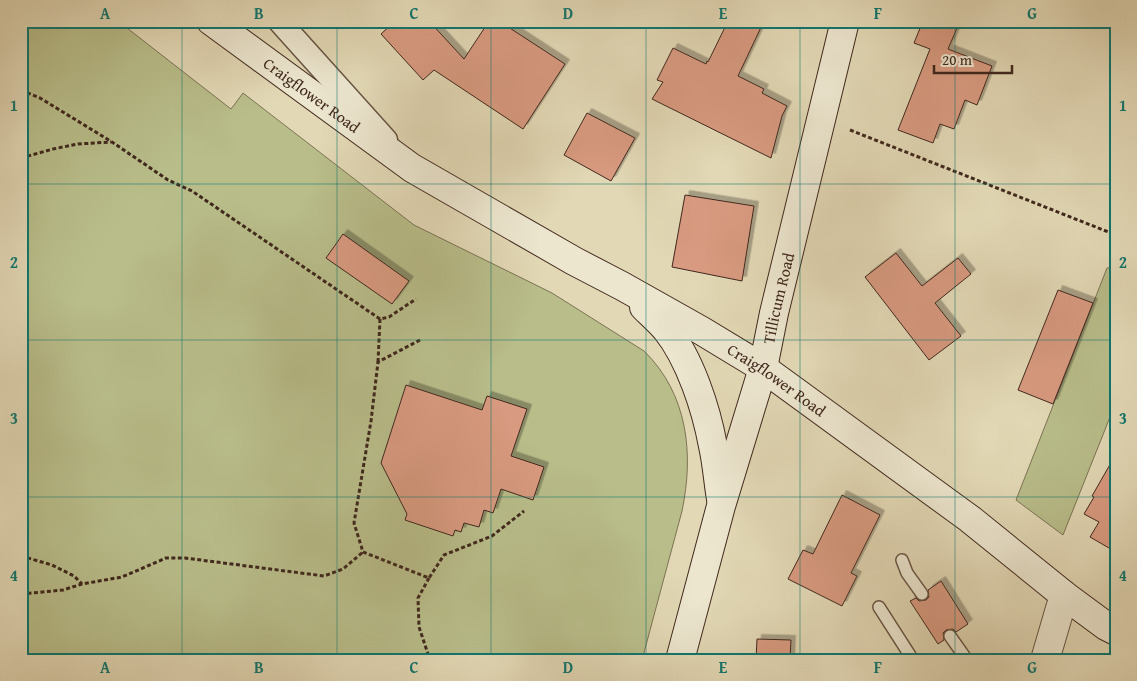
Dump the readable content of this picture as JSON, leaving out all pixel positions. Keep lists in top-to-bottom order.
{
  "streets": {
    "main road": ["Craigflower Road", "Tillicum Road"]
  },
  "crossings": [
    ["Craigflower Road", "Tillicum Road"]
  ],
  "scale_bar": "20 m",
  "grid": {
    "columns": [
      "A",
      "B",
      "C",
      "D",
      "E",
      "F",
      "G"
    ],
    "rows": [
      "1",
      "2",
      "3",
      "4"
    ]
  }
}
